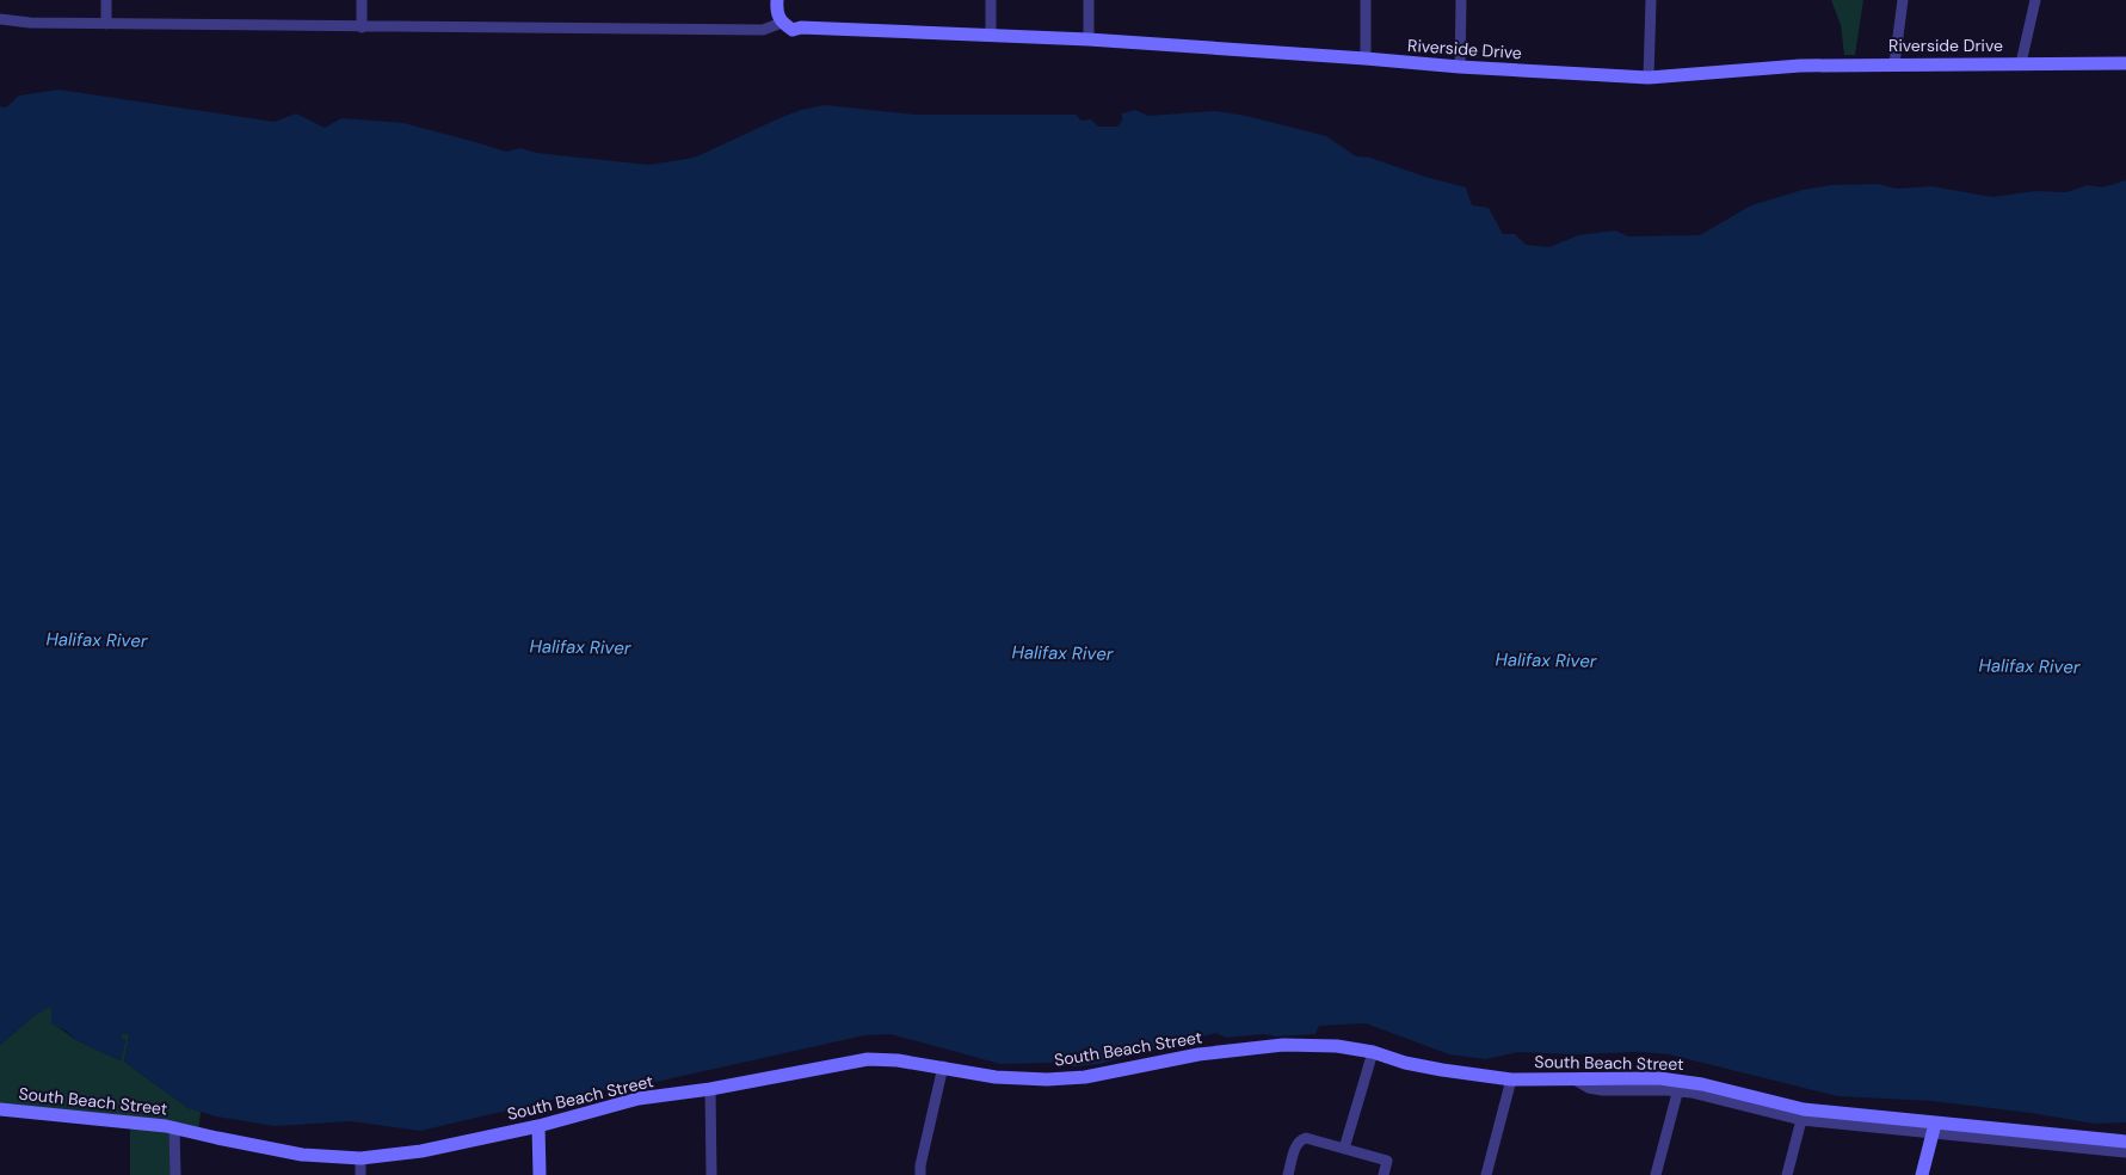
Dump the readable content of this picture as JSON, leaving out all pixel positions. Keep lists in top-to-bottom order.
{
  "streets": {
    "street": ["Riverside Drive", "South Beach Street"]
  },
  "water": ["Halifax River"]
}
